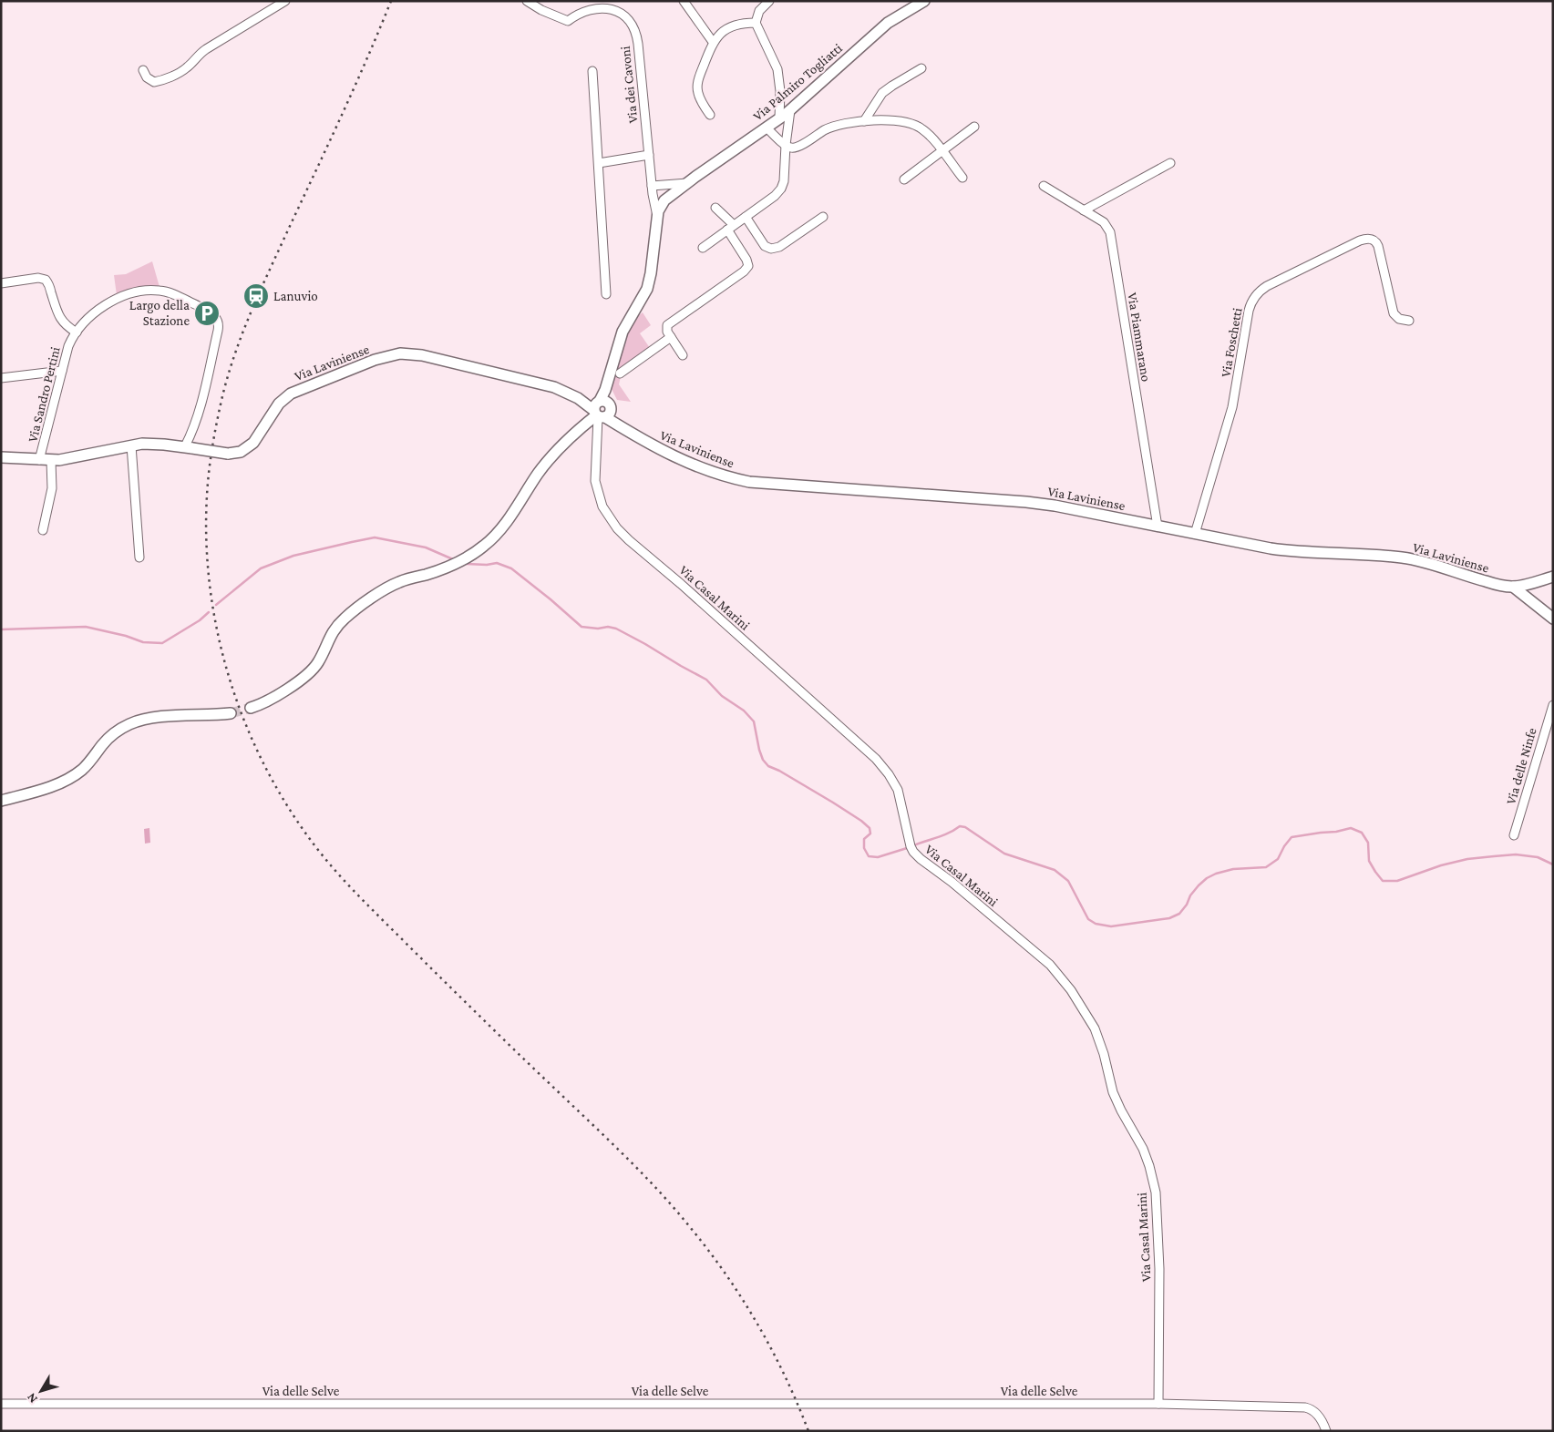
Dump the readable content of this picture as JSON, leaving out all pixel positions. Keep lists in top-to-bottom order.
{
  "streets": {
    "street": [
      "Via Palmiro Togliatti",
      "Via dei Cavoni",
      "Via Piammarano",
      "Via Foschetti",
      "Via Laviniense",
      "Via Sandro Pertini",
      "Via Casal Marini",
      "Via delle Ninfe",
      "Via delle Selve"
    ]
  },
  "crossings": [
    ["Via Palmiro Togliatti", "Via dei Cavoni"],
    ["Via Palmiro Togliatti", "Via Laviniense"],
    ["Via Palmiro Togliatti", "Via Casal Marini"],
    ["Via Piammarano", "Via Laviniense"],
    ["Via Foschetti", "Via Laviniense"],
    ["Via Laviniense", "Via Sandro Pertini"],
    ["Via Laviniense", "Via Casal Marini"],
    ["Via Casal Marini", "Via delle Selve"]
  ],
  "places": {
    "station": ["Lanuvio"],
    "parking": ["Largo della Stazione"]
  },
  "north": "bottom left"
}
